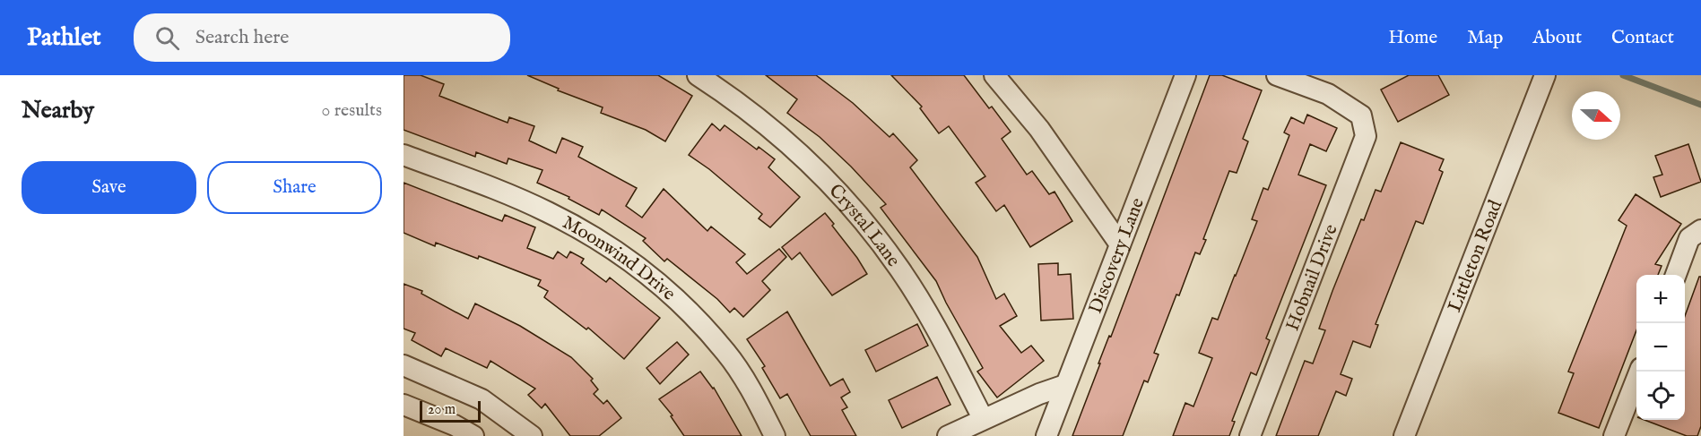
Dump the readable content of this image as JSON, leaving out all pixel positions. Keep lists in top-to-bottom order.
{
  "streets": {
    "street": [
      "Crystal Lane",
      "Discovery Lane",
      "Littleton Road",
      "Moonwind Drive",
      "Hobnail Drive"
    ]
  },
  "scale_bar": "20 m",
  "north": "right",
  "page": {
    "header": "Pathlet",
    "search": "Search here",
    "nav": [
      "Home",
      "Map",
      "About",
      "Contact"
    ],
    "heading": ["Nearby", "0 results"],
    "buttons": ["Save", "Share"],
    "map_buttons": ["+", "−"],
    "scale": "20 m"
  }
}
